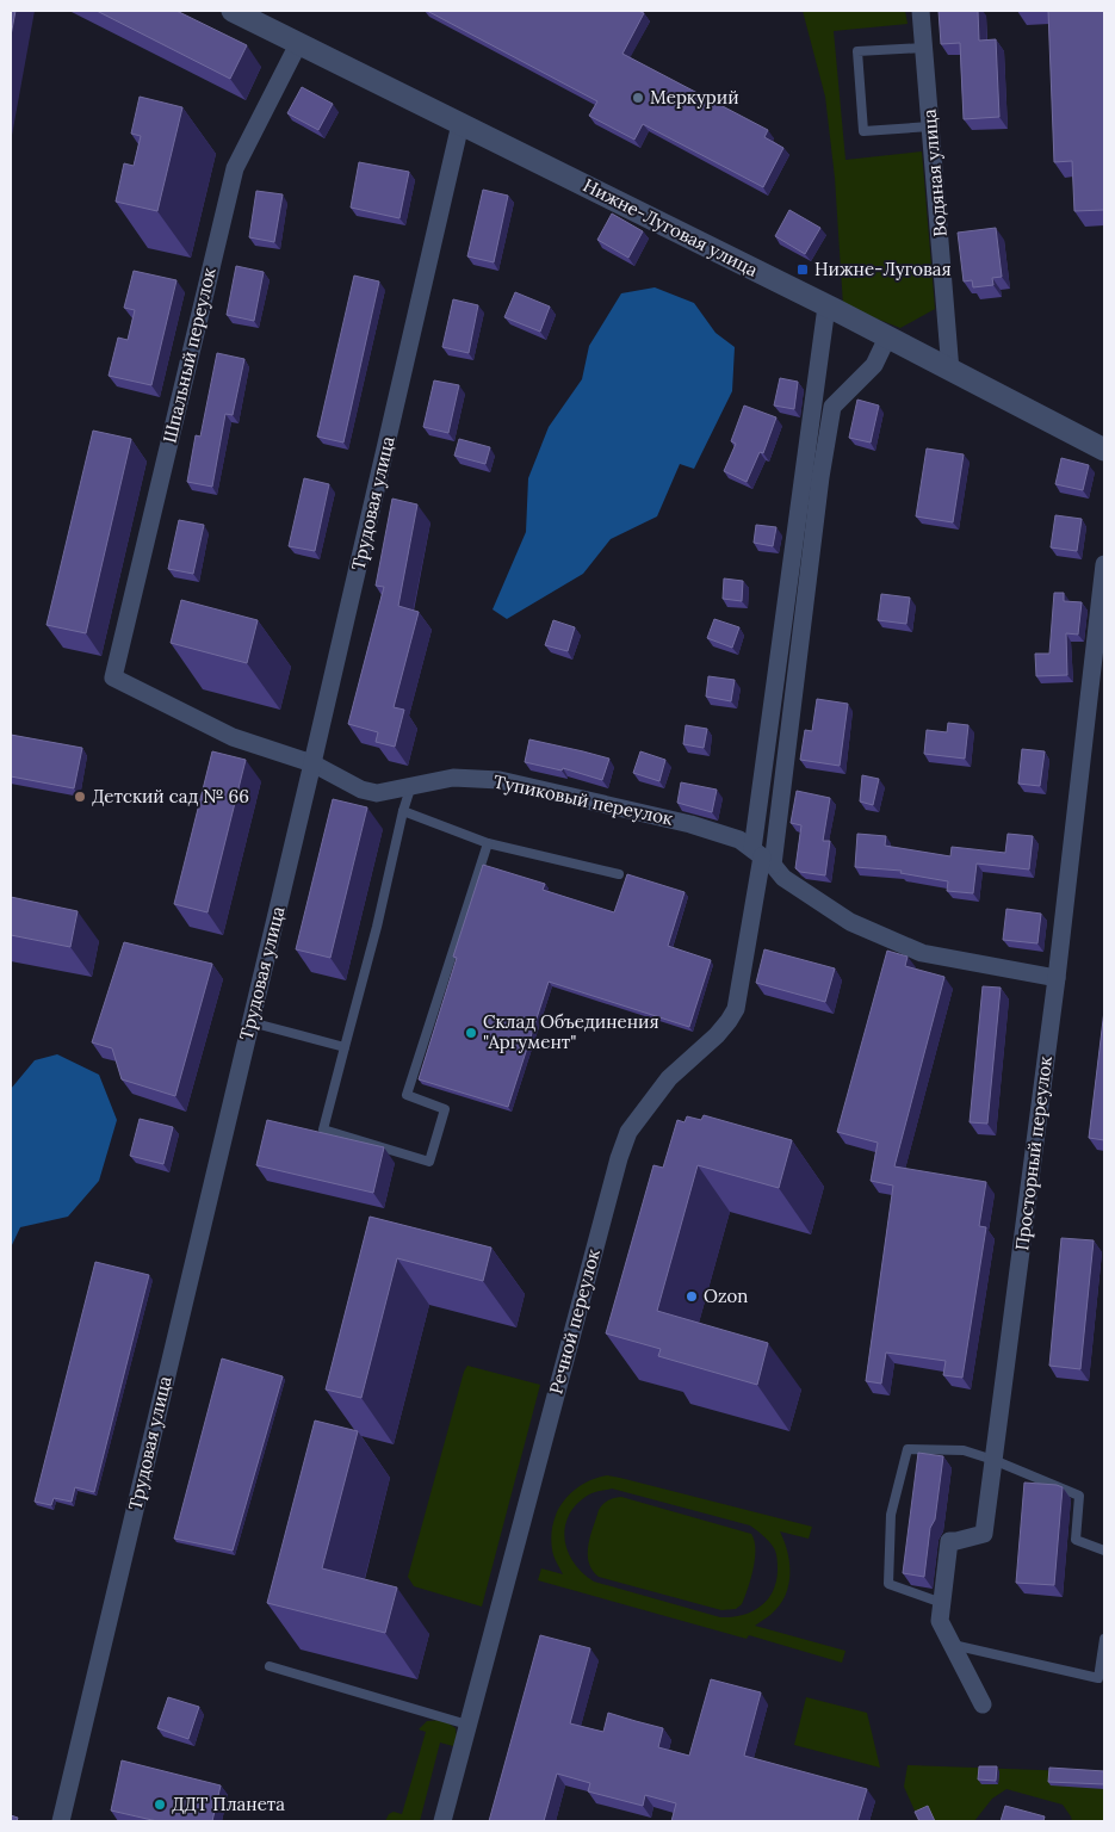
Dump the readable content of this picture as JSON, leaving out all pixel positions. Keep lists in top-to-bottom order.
{
  "streets": {
    "street": [
      "Водяная улица",
      "Нижне-Луговая улица",
      "Шпальный переулок",
      "Трудовая улица",
      "Тупиковый переулок",
      "Просторный переулок",
      "Речной переулок"
    ]
  },
  "crossings": [
    ["Водяная улица", "Нижне-Луговая улица"],
    ["Нижне-Луговая улица", "Шпальный переулок"],
    ["Нижне-Луговая улица", "Трудовая улица"],
    ["Шпальный переулок", "Тупиковый переулок"],
    ["Трудовая улица", "Тупиковый переулок"],
    ["Тупиковый переулок", "Просторный переулок"],
    ["Тупиковый переулок", "Речной переулок"]
  ],
  "places": {
    "other": [
      "Меркурий",
      "Детский сад № 66",
      "Склад Объединения \"Аргумент\"",
      "Ozon",
      "ДДТ Планета"
    ],
    "transit": ["Нижне-Луговая"]
  }
}
